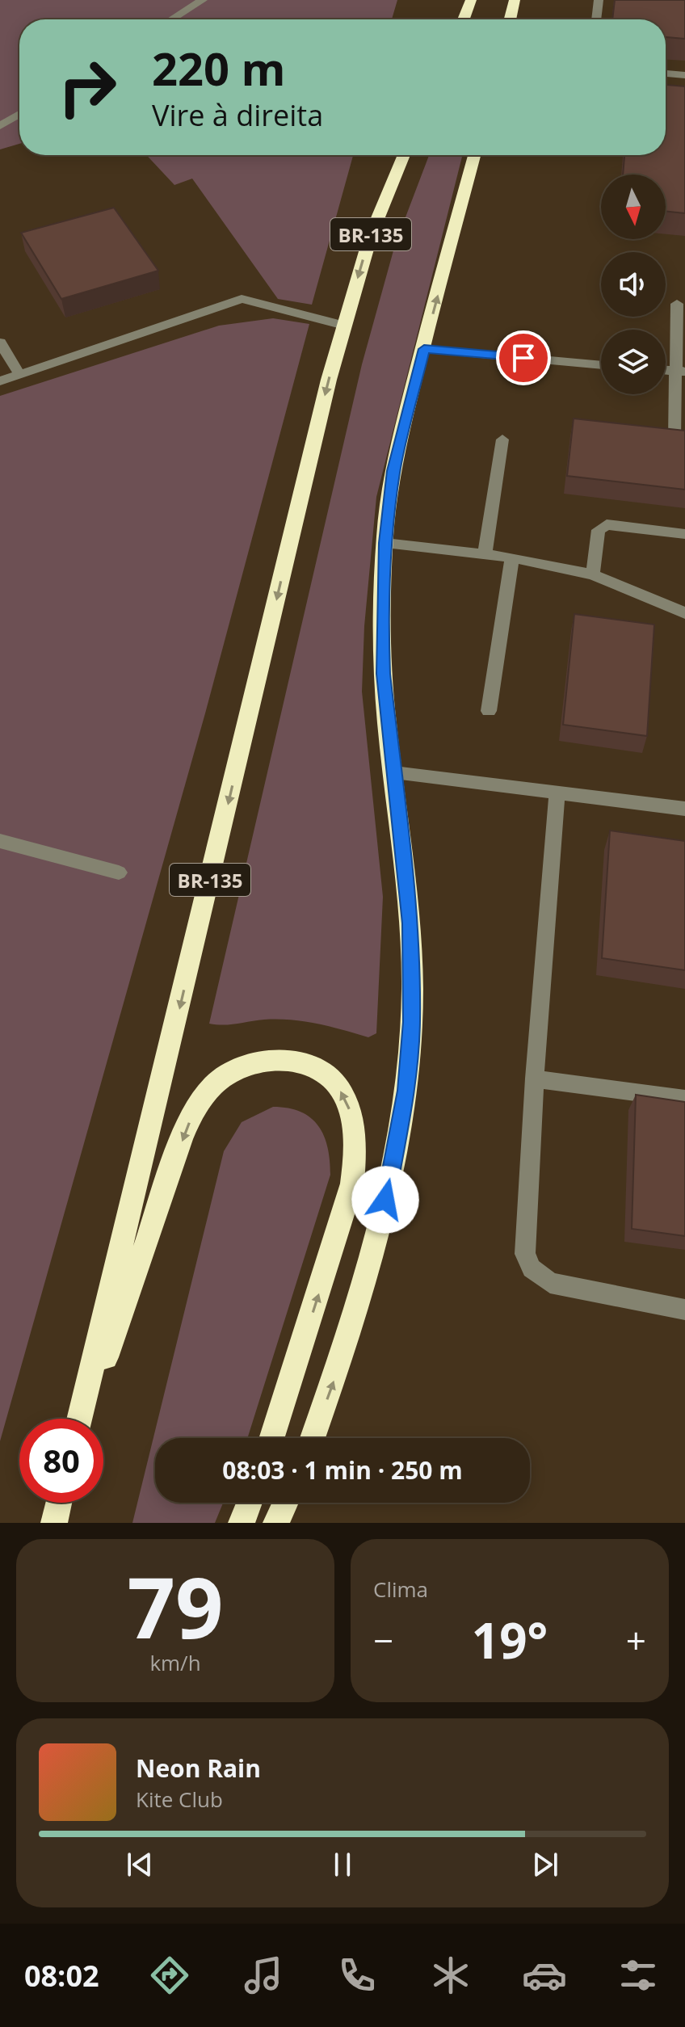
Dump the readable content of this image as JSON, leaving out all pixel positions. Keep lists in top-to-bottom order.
{
  "streets": {
    "highway": ["BR-135"]
  },
  "north": "bottom",
  "page": {
    "turn": ["220 m", "Vire à direita"],
    "limit": "80",
    "trip": "08:03 · 1 min · 250 m",
    "tile": [
      ["79", "km/h"],
      "Clima"
    ],
    "heat": ["−", "19°", "+"],
    "song": ["Neon Rain", "Kite Club"],
    "tabs": "08:02"
  }
}
